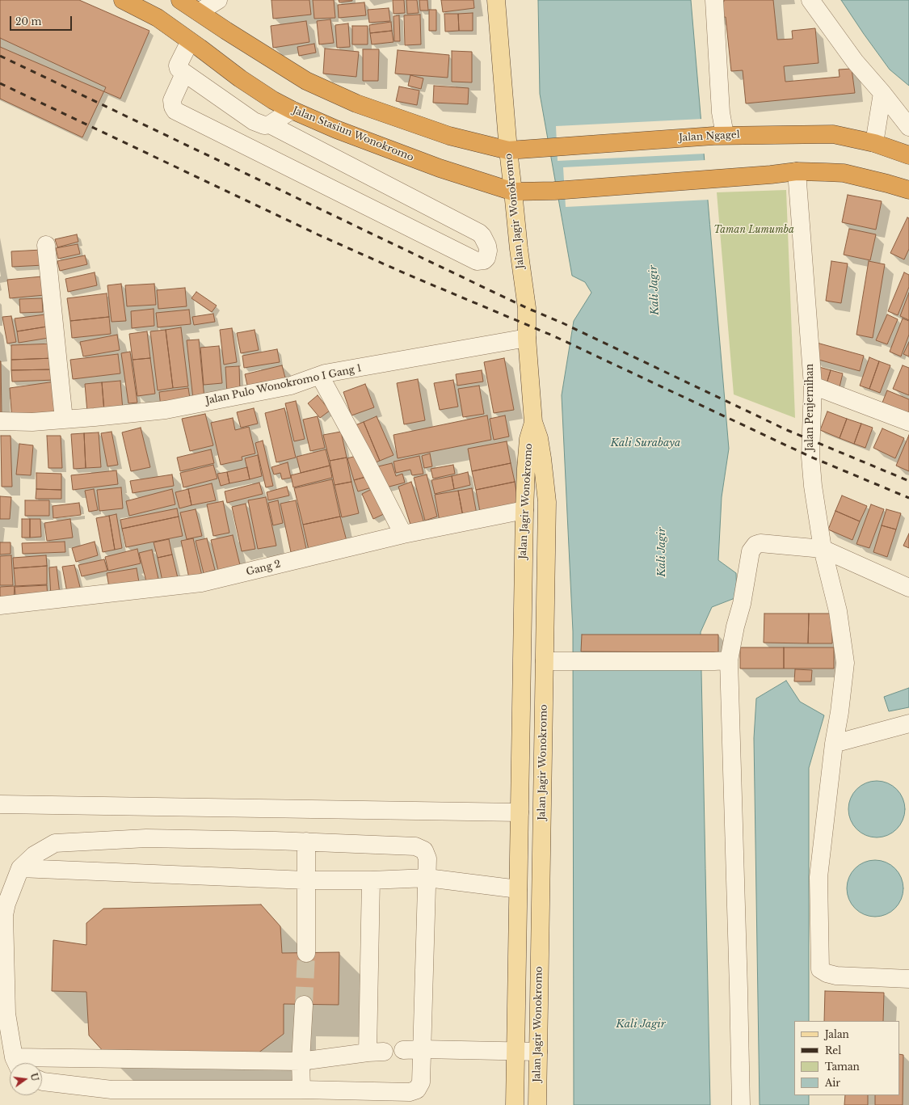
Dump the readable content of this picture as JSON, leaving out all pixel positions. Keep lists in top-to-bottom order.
{
  "streets": {
    "highway": ["Jalan Stasiun Wonokromo", "Jalan Ngagel"],
    "main road": ["Jalan Jagir Wonokromo"],
    "street": ["Jalan Pulo Wonokromo I Gang 1", "Jalan Penjernihan", "Gang 2"]
  },
  "crossings": [
    ["Jalan Stasiun Wonokromo", "Jalan Jagir Wonokromo"],
    ["Jalan Ngagel", "Jalan Jagir Wonokromo"],
    ["Jalan Jagir Wonokromo", "Jalan Pulo Wonokromo I Gang 1"],
    ["Jalan Jagir Wonokromo", "Gang 2"]
  ],
  "water": ["Kali Jagir", "Kali Surabaya"],
  "parks": ["Taman Lumumba"],
  "legend": [
    "Jalan",
    "Rel",
    "Taman",
    "Air"
  ],
  "scale_bar": "20 m",
  "north": "right"
}
